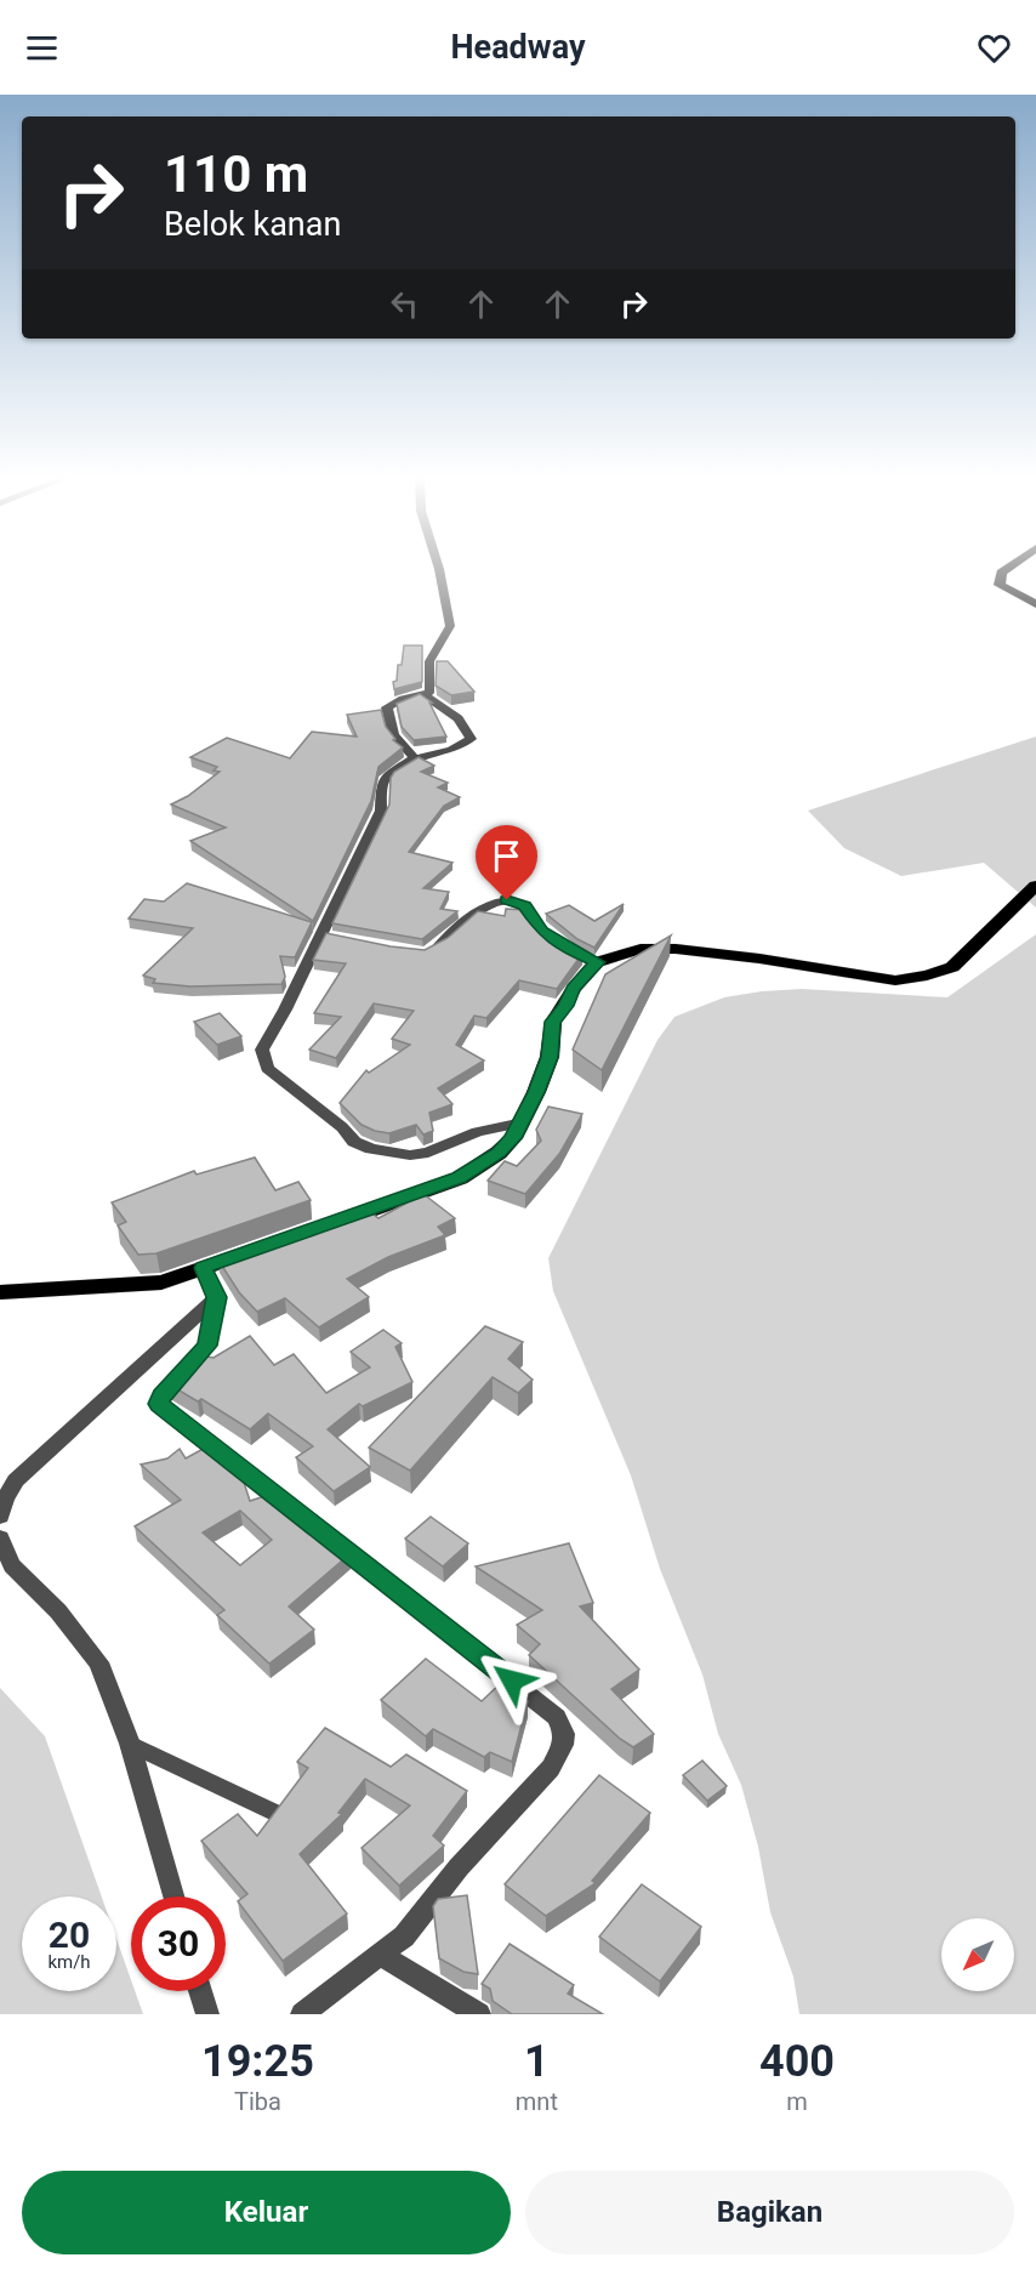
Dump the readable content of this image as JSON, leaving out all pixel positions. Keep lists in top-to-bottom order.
{
  "north": "bottom left",
  "page": {
    "header": "Headway",
    "turn": ["110 m", "Belok kanan"],
    "speed": "20 km/h",
    "limit": "30",
    "eta": [
      "19:25",
      "Tiba",
      "1",
      "mnt",
      "400",
      "m"
    ],
    "buttons": ["Keluar", "Bagikan"]
  }
}
